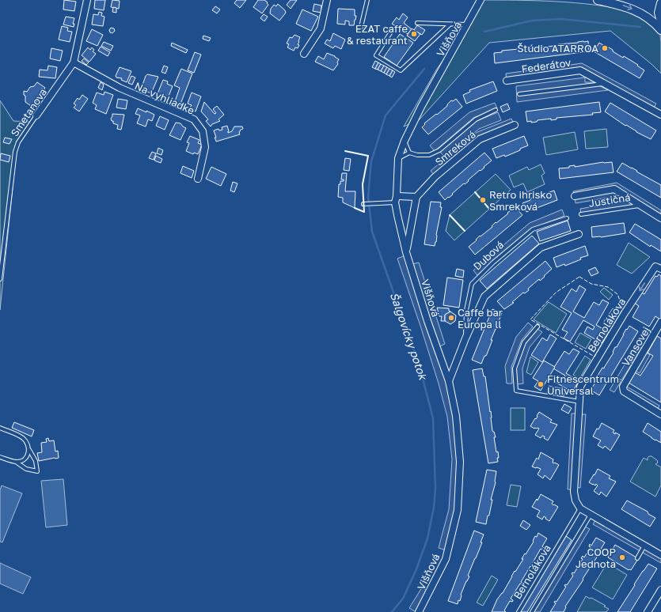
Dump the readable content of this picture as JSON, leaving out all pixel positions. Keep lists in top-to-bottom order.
{
  "streets": {
    "street": [
      "Višňová",
      "Federátov",
      "Na vyhliadke",
      "Smetanova",
      "Smreková",
      "Justičná",
      "Dubová",
      "Bernolákova",
      "Vansovej"
    ]
  },
  "crossings": [
    ["Višňová", "Dubová"],
    ["Na vyhliadke", "Smetanova"]
  ],
  "water": ["Šalgovícky potok"],
  "places": [
    "EZAT caffe & restaurant",
    "Štúdio ATARROA",
    "Retro ihrisko Smreková",
    "Caffe bar Europa ll",
    "Fitnescentrum Universal",
    "COOP Jednota"
  ]
}
